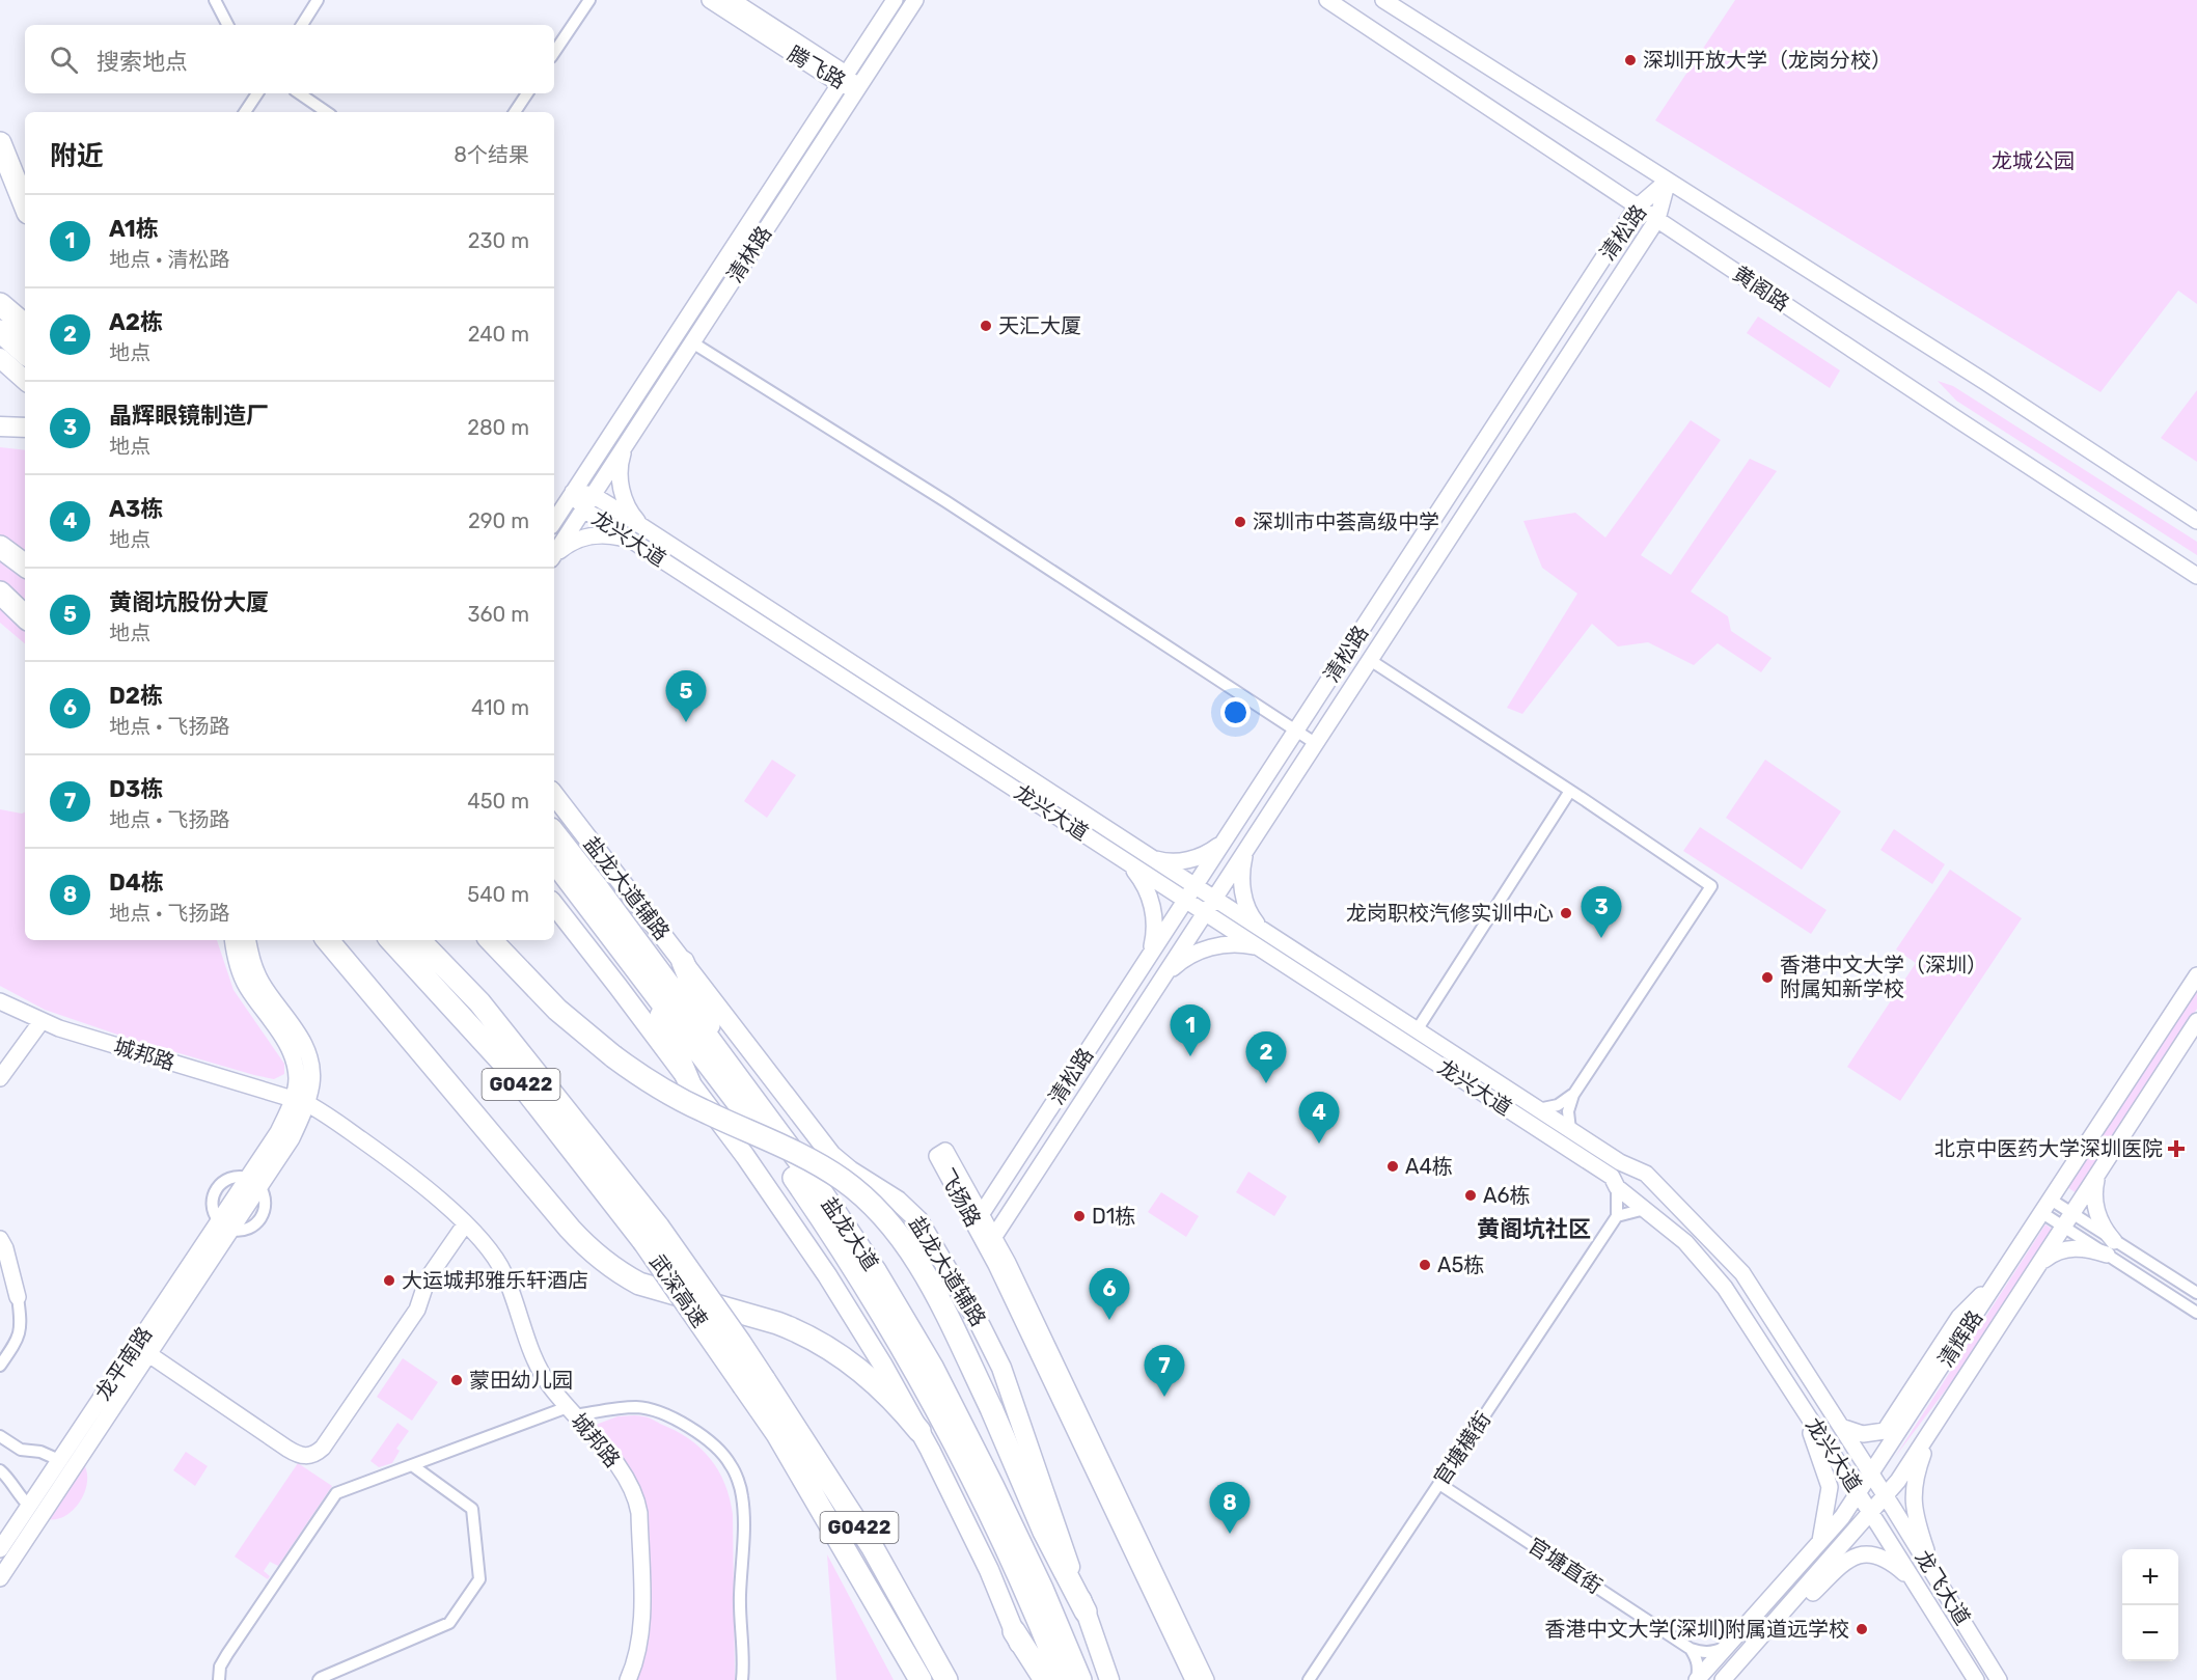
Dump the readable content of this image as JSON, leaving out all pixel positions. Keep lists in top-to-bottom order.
{
  "streets": {
    "highway": ["G0422", "盐龙大道", "武深高速"],
    "main road": [
      "腾飞路",
      "清松路",
      "清林路",
      "黄阁路",
      "龙兴大道",
      "盐龙大道辅路",
      "城邦路",
      "飞扬路",
      "清辉路",
      "龙平南路",
      "龙飞大道"
    ],
    "street": ["官塘横街", "官塘直街"]
  },
  "crossings": [
    ["腾飞路", "清林路"],
    ["清松路", "黄阁路"],
    ["清松路", "龙兴大道"],
    ["清松路", "飞扬路"],
    ["清林路", "龙兴大道"],
    ["龙兴大道", "清辉路"],
    ["龙兴大道", "龙飞大道"],
    ["城邦路", "龙平南路"],
    ["清辉路", "龙飞大道"],
    ["官塘横街", "官塘直街"]
  ],
  "districts": ["黄阁坑社区"],
  "parks": ["龙城公园"],
  "places": {
    "other": [
      "深圳开放大学（龙岗分校）",
      "天汇大厦",
      "深圳市中荟高级中学",
      "龙岗职校汽修实训中心",
      "香港中文大学（深圳） 附属知新学校",
      "A4栋",
      "A6栋",
      "D1栋",
      "A5栋",
      "大运城邦雅乐轩酒店",
      "蒙田幼儿园",
      "香港中文大学(深圳)附属道远学校"
    ],
    "health": ["北京中医药大学深圳医院"]
  },
  "page": {
    "search": "搜索地点",
    "heading": ["附近", "8个结果"],
    "list": [
      {
        "mark": "1",
        "name": "A1栋",
        "note": "地点 · 清松路",
        "value": "230 m"
      },
      {
        "mark": "2",
        "name": "A2栋",
        "note": "地点",
        "value": "240 m"
      },
      {
        "mark": "3",
        "name": "晶辉眼镜制造厂",
        "note": "地点",
        "value": "280 m"
      },
      {
        "mark": "4",
        "name": "A3栋",
        "note": "地点",
        "value": "290 m"
      },
      {
        "mark": "5",
        "name": "黄阁坑股份大厦",
        "note": "地点",
        "value": "360 m"
      },
      {
        "mark": "6",
        "name": "D2栋",
        "note": "地点 · 飞扬路",
        "value": "410 m"
      },
      {
        "mark": "7",
        "name": "D3栋",
        "note": "地点 · 飞扬路",
        "value": "450 m"
      },
      {
        "mark": "8",
        "name": "D4栋",
        "note": "地点 · 飞扬路",
        "value": "540 m"
      }
    ],
    "pins": [
      "5",
      "3",
      "1",
      "2",
      "4",
      "6",
      "7",
      "8"
    ],
    "map_buttons": ["+", "−"]
  }
}
